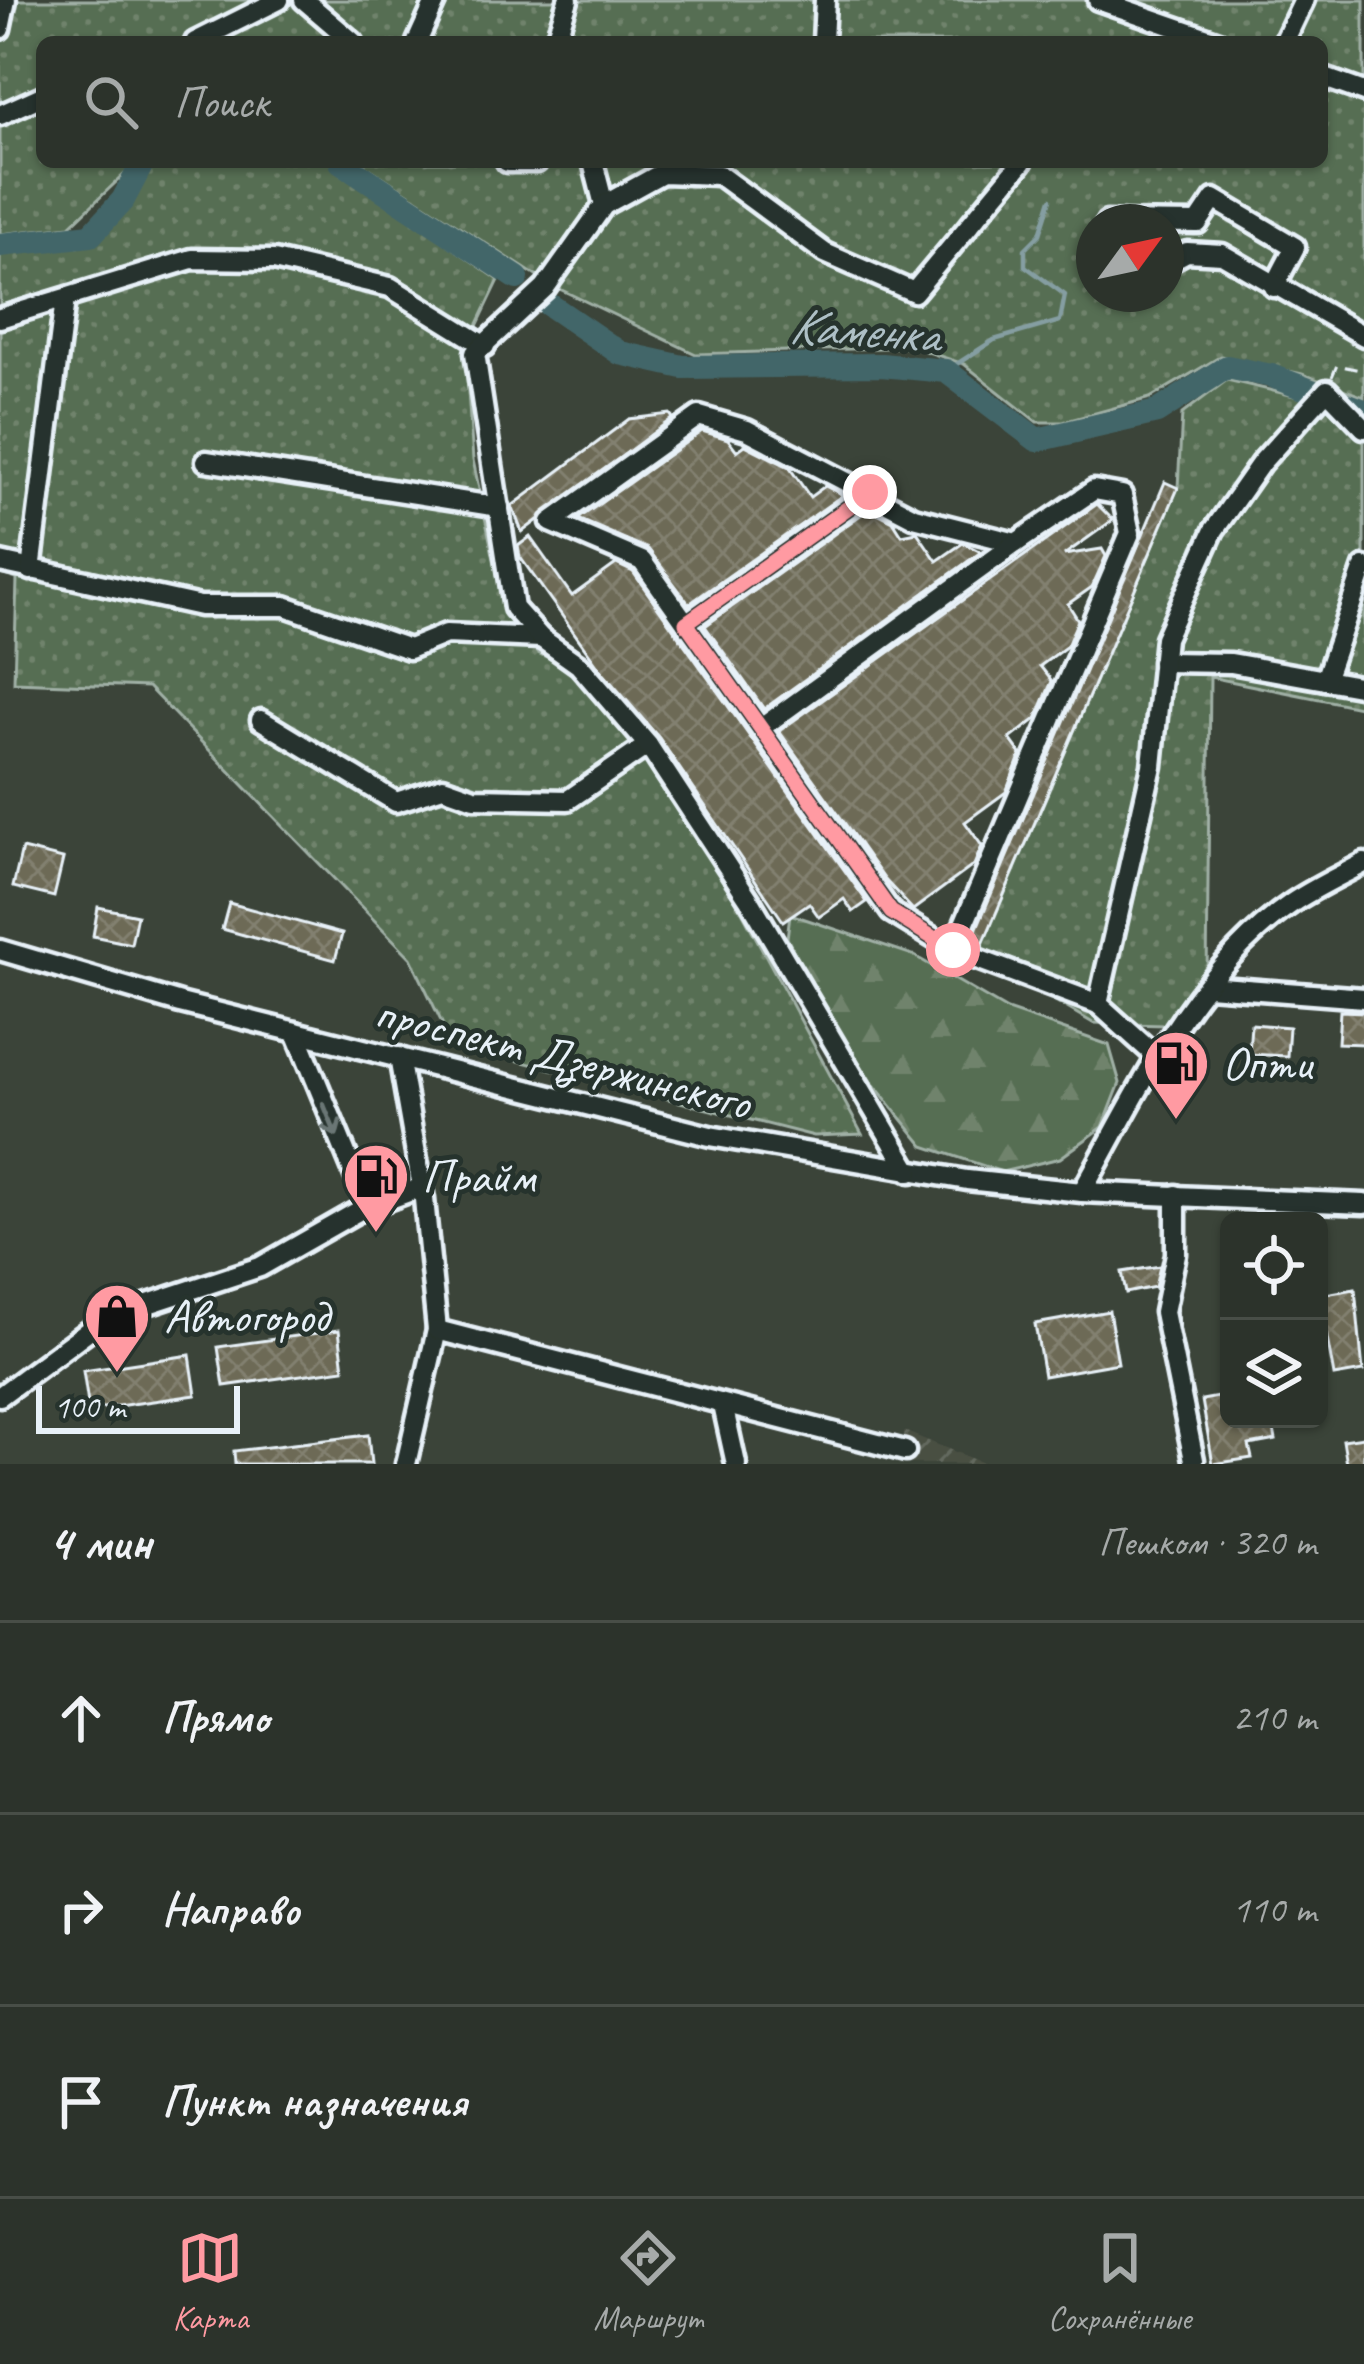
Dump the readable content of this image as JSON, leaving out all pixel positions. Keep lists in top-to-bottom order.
{
  "streets": {
    "street": ["проспект Дзержинского"]
  },
  "water": ["Каменка"],
  "places": {
    "fuel station": ["Опти", "Прайм"],
    "shop": ["Автогород"]
  },
  "scale_bar": "100 m",
  "north": "top right",
  "page": {
    "search": "Поиск",
    "scale": "100 m",
    "heading": ["4 мин", "Пешком · 320 m"],
    "list": [
      ["Прямо", "210 m"],
      ["Направо", "110 m"],
      "Пункт назначения"
    ],
    "nav": ["Карта", "Маршрут", "Сохранённые"]
  }
}
